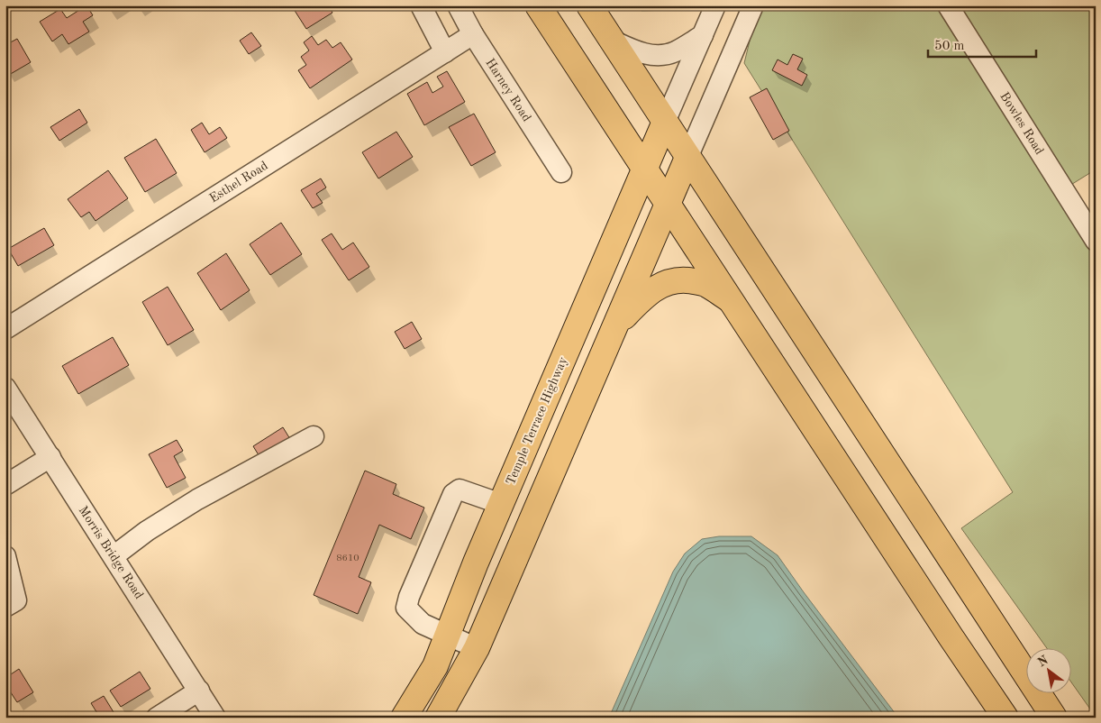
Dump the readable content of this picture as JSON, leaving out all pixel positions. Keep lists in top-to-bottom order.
{
  "streets": {
    "main road": ["Temple Terrace Highway"],
    "street": [
      "Harney Road",
      "Bowles Road",
      "Esthel Road",
      "Morris Bridge Road"
    ]
  },
  "crossings": [
    ["Harney Road", "Esthel Road"]
  ],
  "house_numbers": ["8610"],
  "scale_bar": "50 m",
  "north": "top left"
}
